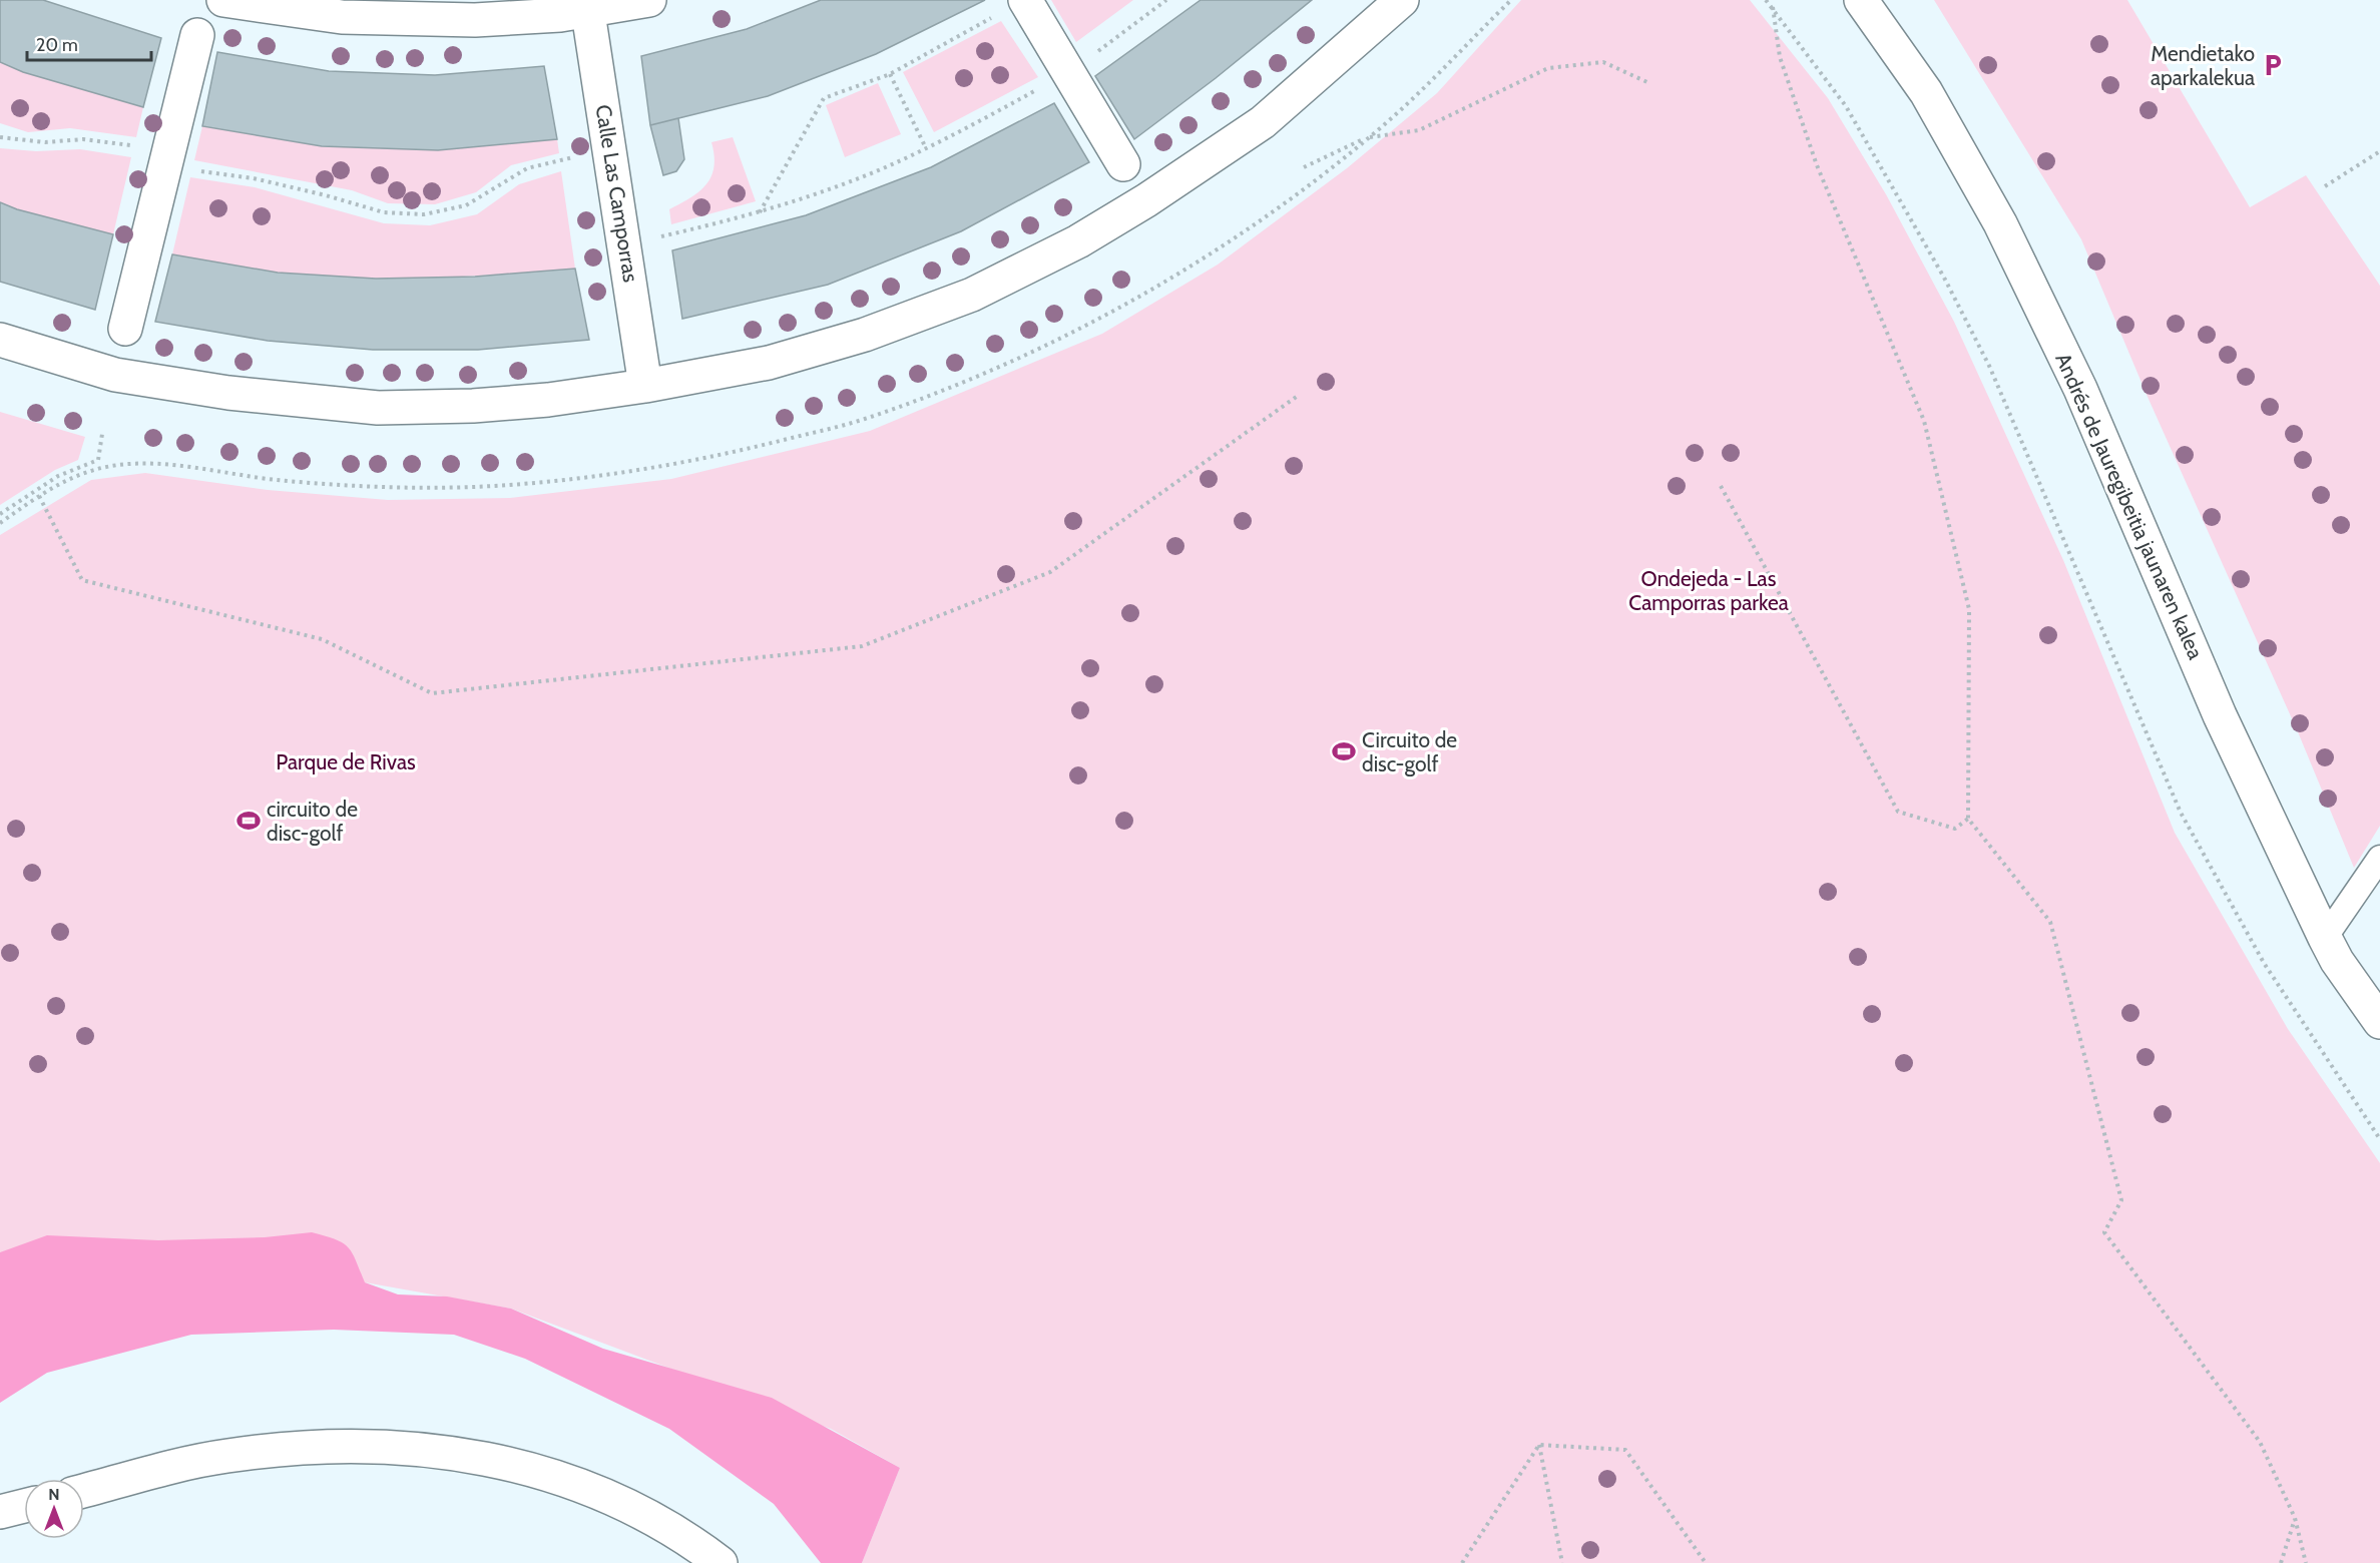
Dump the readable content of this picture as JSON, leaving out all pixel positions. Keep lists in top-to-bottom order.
{
  "streets": {
    "street": ["Calle Las Camporras", "Andrés de Jauregibeitia jaunaren kalea"]
  },
  "parks": ["Ondejeda - Las Camporras parkea", "Parque de Rivas"],
  "places": {
    "parking": ["Mendietako aparkalekua"],
    "sports": ["Circuito de disc-golf", "circuito de disc-golf"]
  },
  "scale_bar": "20 m",
  "north": "top"
}
